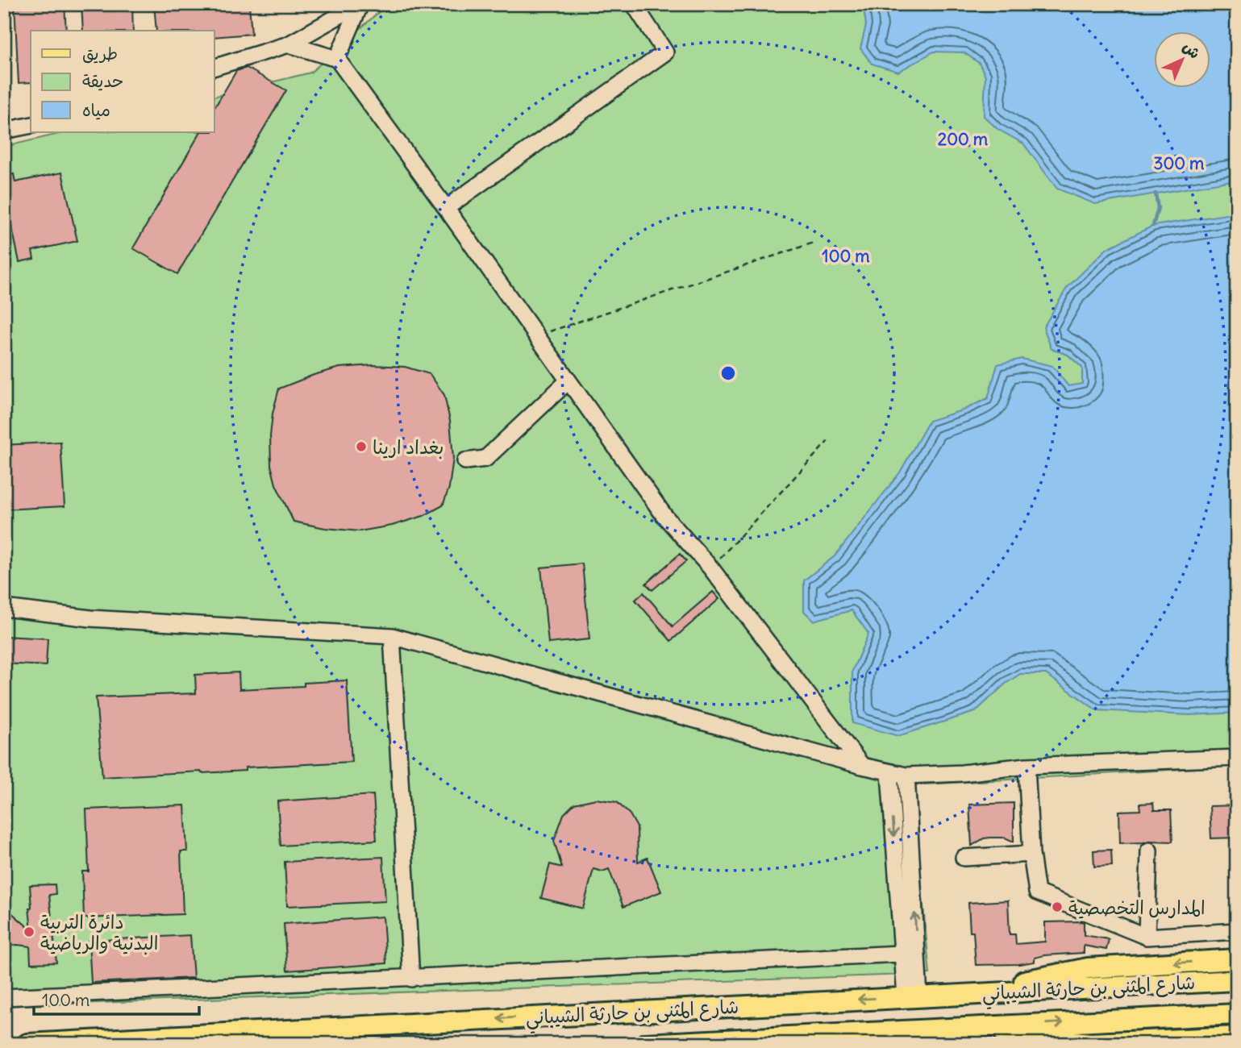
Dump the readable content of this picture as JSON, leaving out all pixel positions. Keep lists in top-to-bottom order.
{
  "streets": {
    "main road": ["شارع المثنى بن حارثة الشيباني"]
  },
  "places": ["بغداد ارينا", "المدارس التخصصية", "دائرة التربية البدنية والرياضية"],
  "legend": ["طريق", "حديقة", "مياه"],
  "scale_bar": "100 m",
  "north": "top right",
  "rings": ["200 m", "300 m", "100 m"]
}
